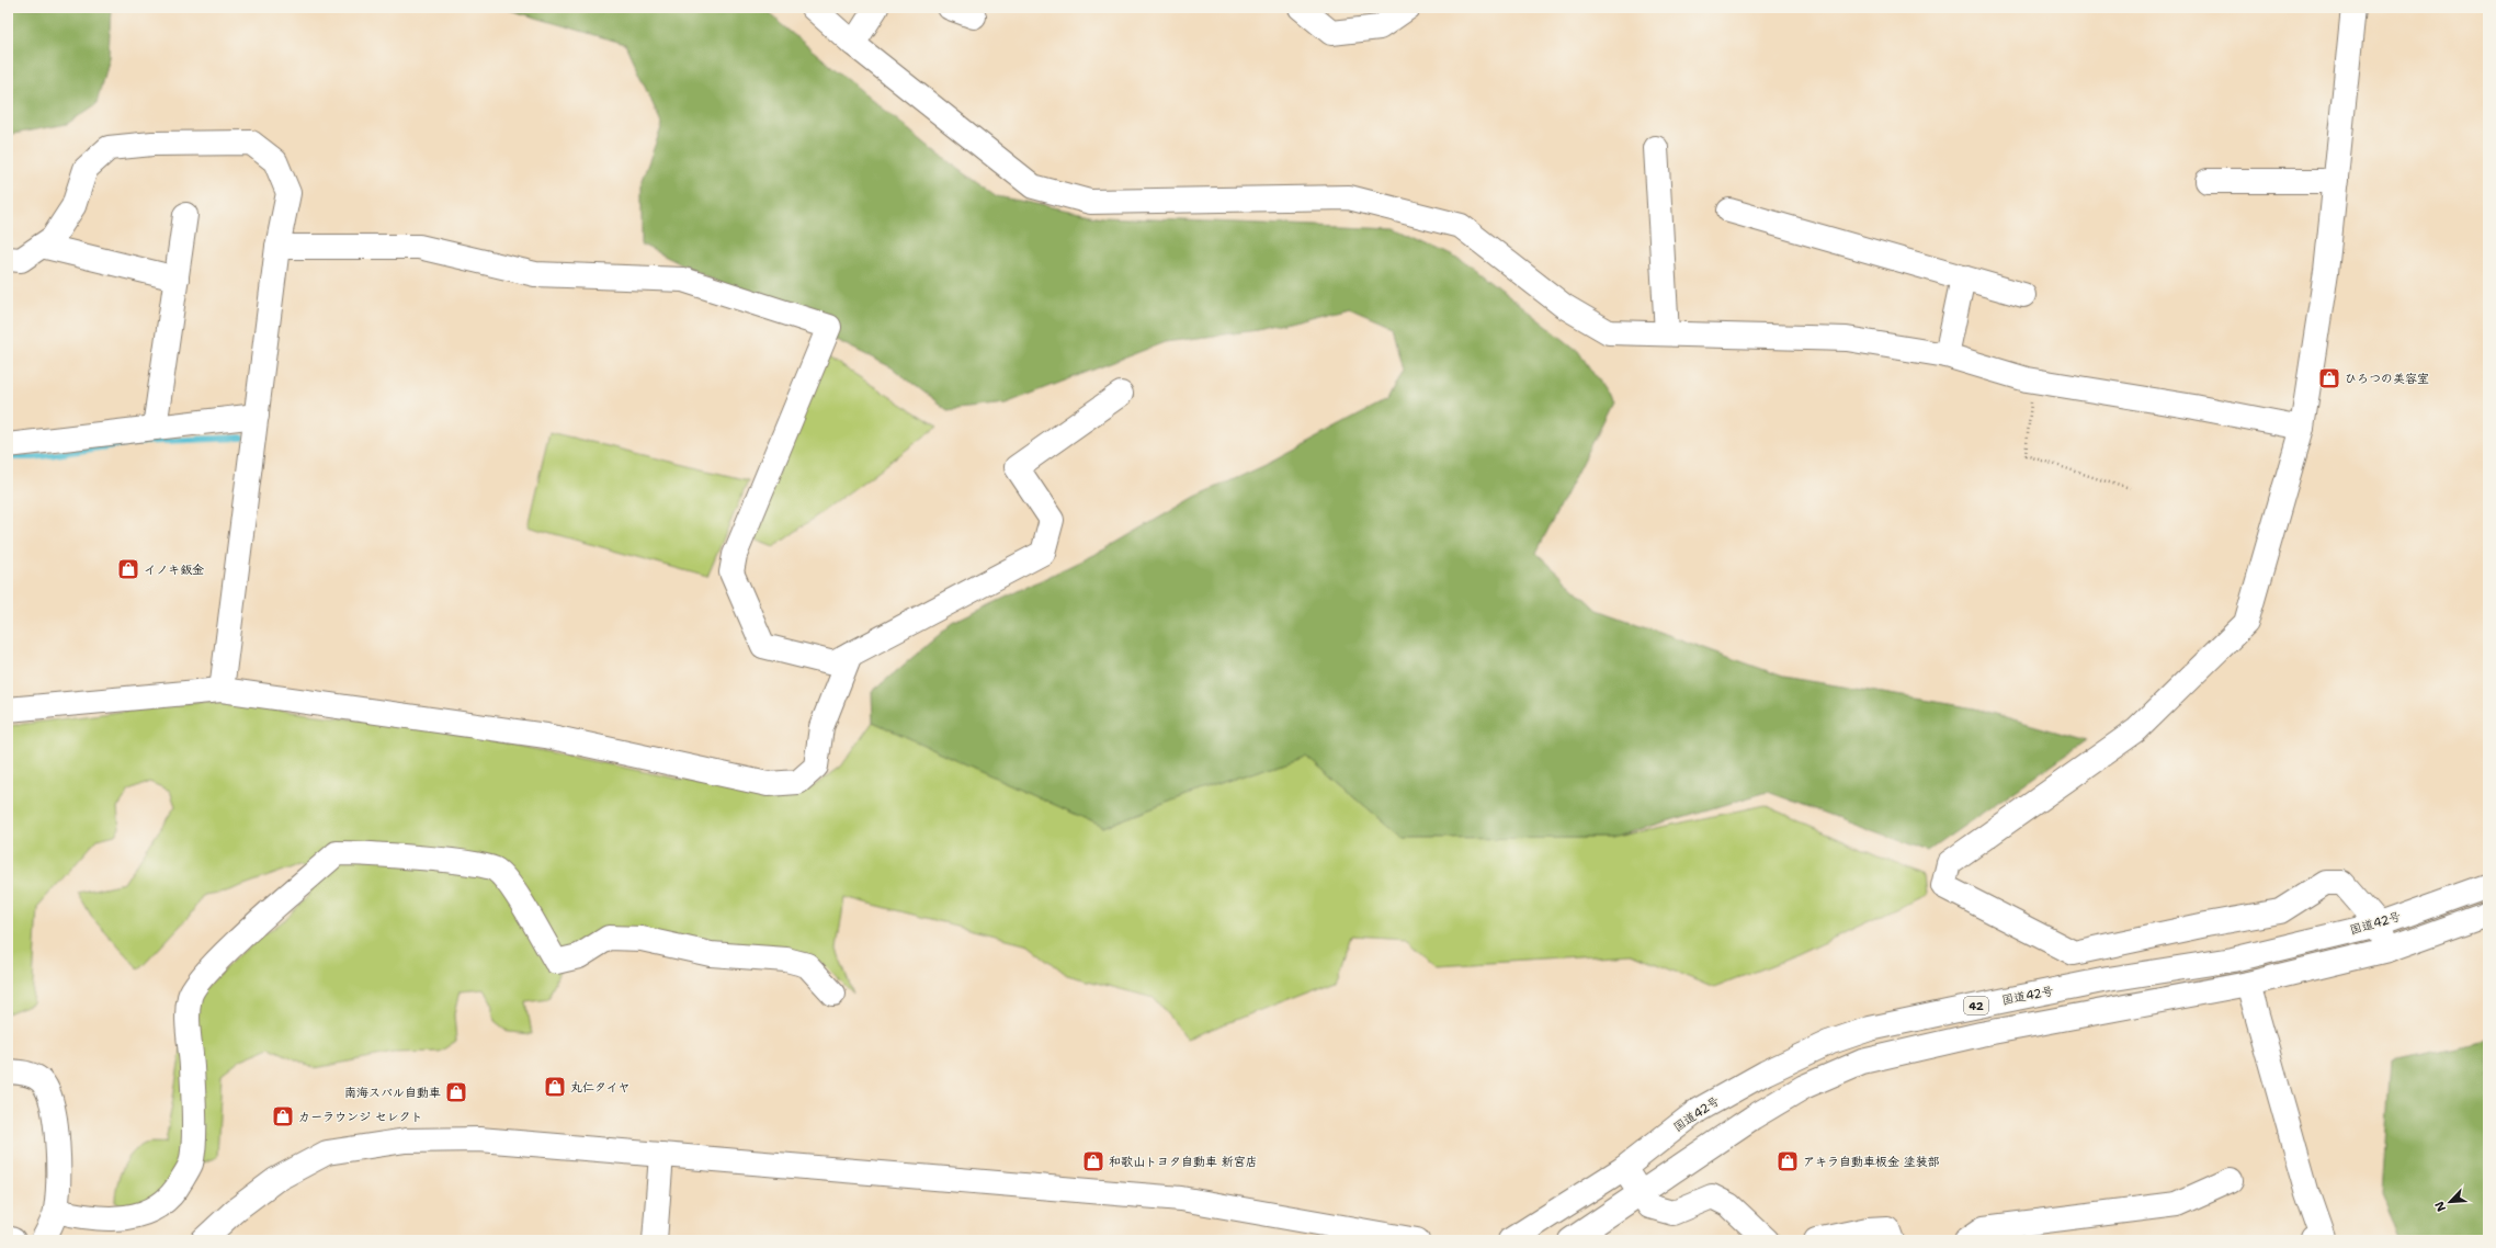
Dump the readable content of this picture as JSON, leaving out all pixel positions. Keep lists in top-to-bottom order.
{
  "streets": {
    "main road": ["国道42号", "42"]
  },
  "places": {
    "shop": [
      "ひろつの美容室",
      "イノキ鈑金",
      "丸仁タイヤ",
      "南海スバル自動車",
      "カーラウンジ セレクト",
      "和歌山トヨタ自動車 新宮店",
      "アキラ自動車板金 塗装部"
    ]
  },
  "north": "bottom left"
}
